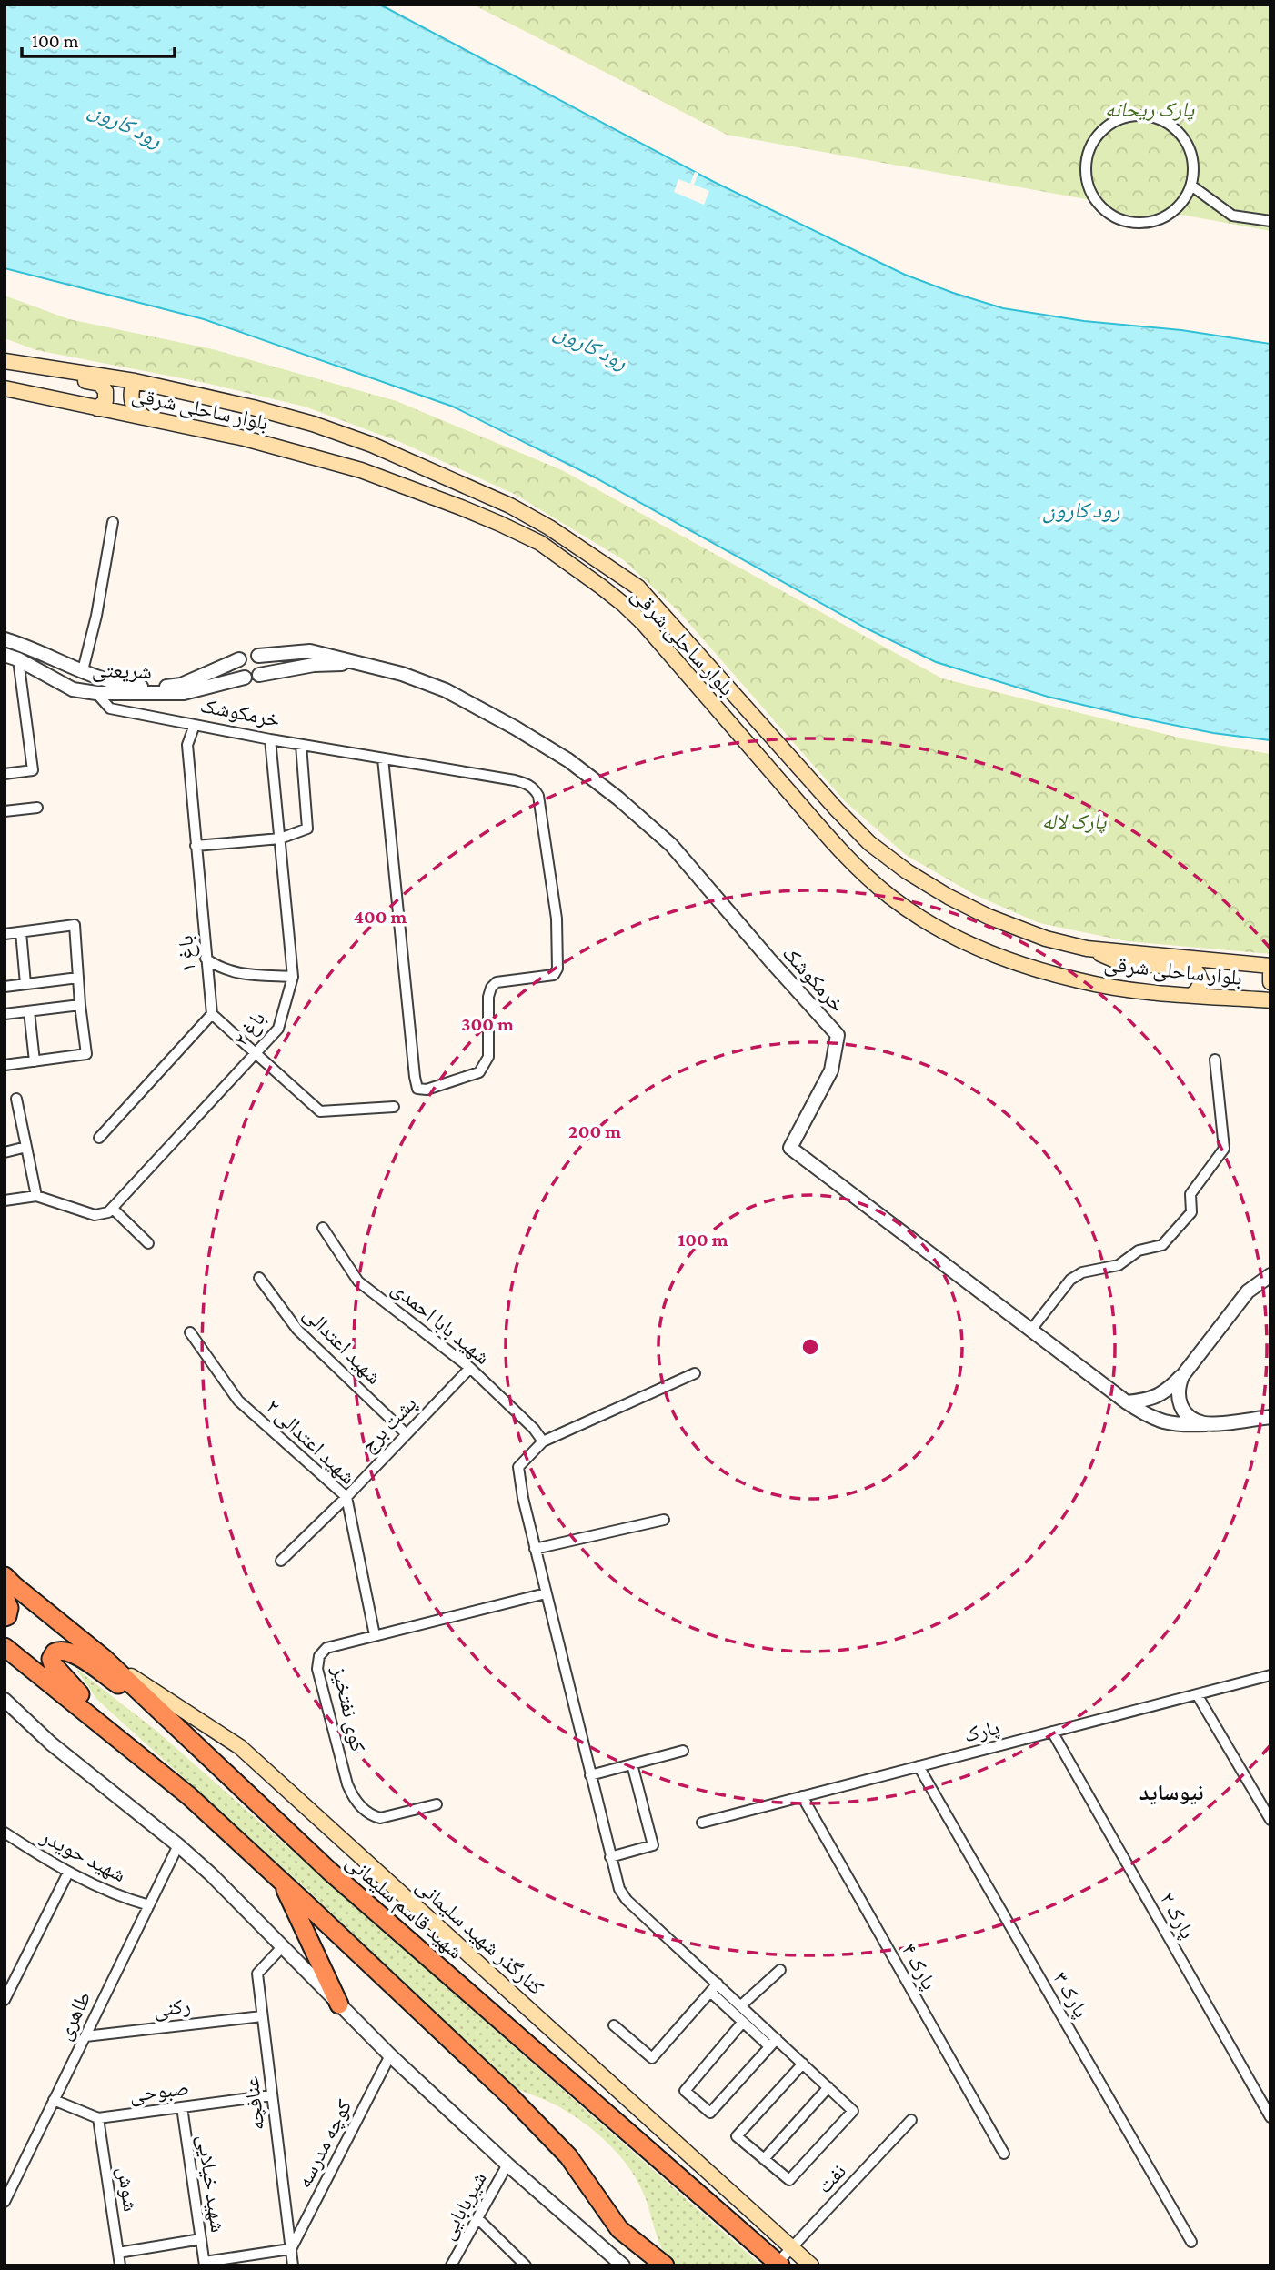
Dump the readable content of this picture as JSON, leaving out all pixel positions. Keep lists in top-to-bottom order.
{
  "streets": {
    "highway": ["شهید قاسم سلیمانی"],
    "main road": ["بلوار ساحلی شرقی", "کنارگذر شهید سلیمانی"],
    "street": [
      "شریعتی",
      "خرمکوشک",
      "باغ ۱",
      "باغ ۲",
      "شهید بابا احمدی",
      "شهید اعتدالی",
      "پشت برج",
      "شهید اعتدالی ۲",
      "کوی نفتخیز",
      "پارک",
      "شهید حویدر",
      "پارک ۲",
      "پارک ۴",
      "پارک ۳",
      "رکنی",
      "طاهری",
      "صبوحی",
      "عنافچه",
      "کوچه مدرسه",
      "نفت",
      "شهید خیلایی",
      "شوش",
      "شیربابایی"
    ]
  },
  "crossings": [
    ["شریعتی", "خرمکوشک"],
    ["خرمکوشک", "باغ ۱"],
    ["خرمکوشک", "باغ ۲"],
    ["شهید بابا احمدی", "پشت برج"],
    ["شهید اعتدالی", "پشت برج"],
    ["پشت برج", "شهید اعتدالی ۲"],
    ["شهید اعتدالی ۲", "کوی نفتخیز"],
    ["پارک", "پارک ۲"],
    ["پارک", "پارک ۴"],
    ["پارک", "پارک ۳"],
    ["شهید حویدر", "طاهری"],
    ["شهید قاسم سلیمانی", "کنارگذر شهید سلیمانی"],
    ["شهید قاسم سلیمانی", "نفت"],
    ["کنارگذر شهید سلیمانی", "نفت"],
    ["رکنی", "طاهری"],
    ["رکنی", "عنافچه"],
    ["طاهری", "صبوحی"],
    ["صبوحی", "عنافچه"],
    ["صبوحی", "شهید خیلایی"],
    ["صبوحی", "شوش"],
    ["عنافچه", "کوچه مدرسه"]
  ],
  "districts": ["نیوساید"],
  "water": ["رود کارون"],
  "parks": ["پارک ریحانه", "پارک لاله"],
  "scale_bar": "100 m",
  "rings": [
    "400 m",
    "300 m",
    "200 m",
    "100 m"
  ]
}
